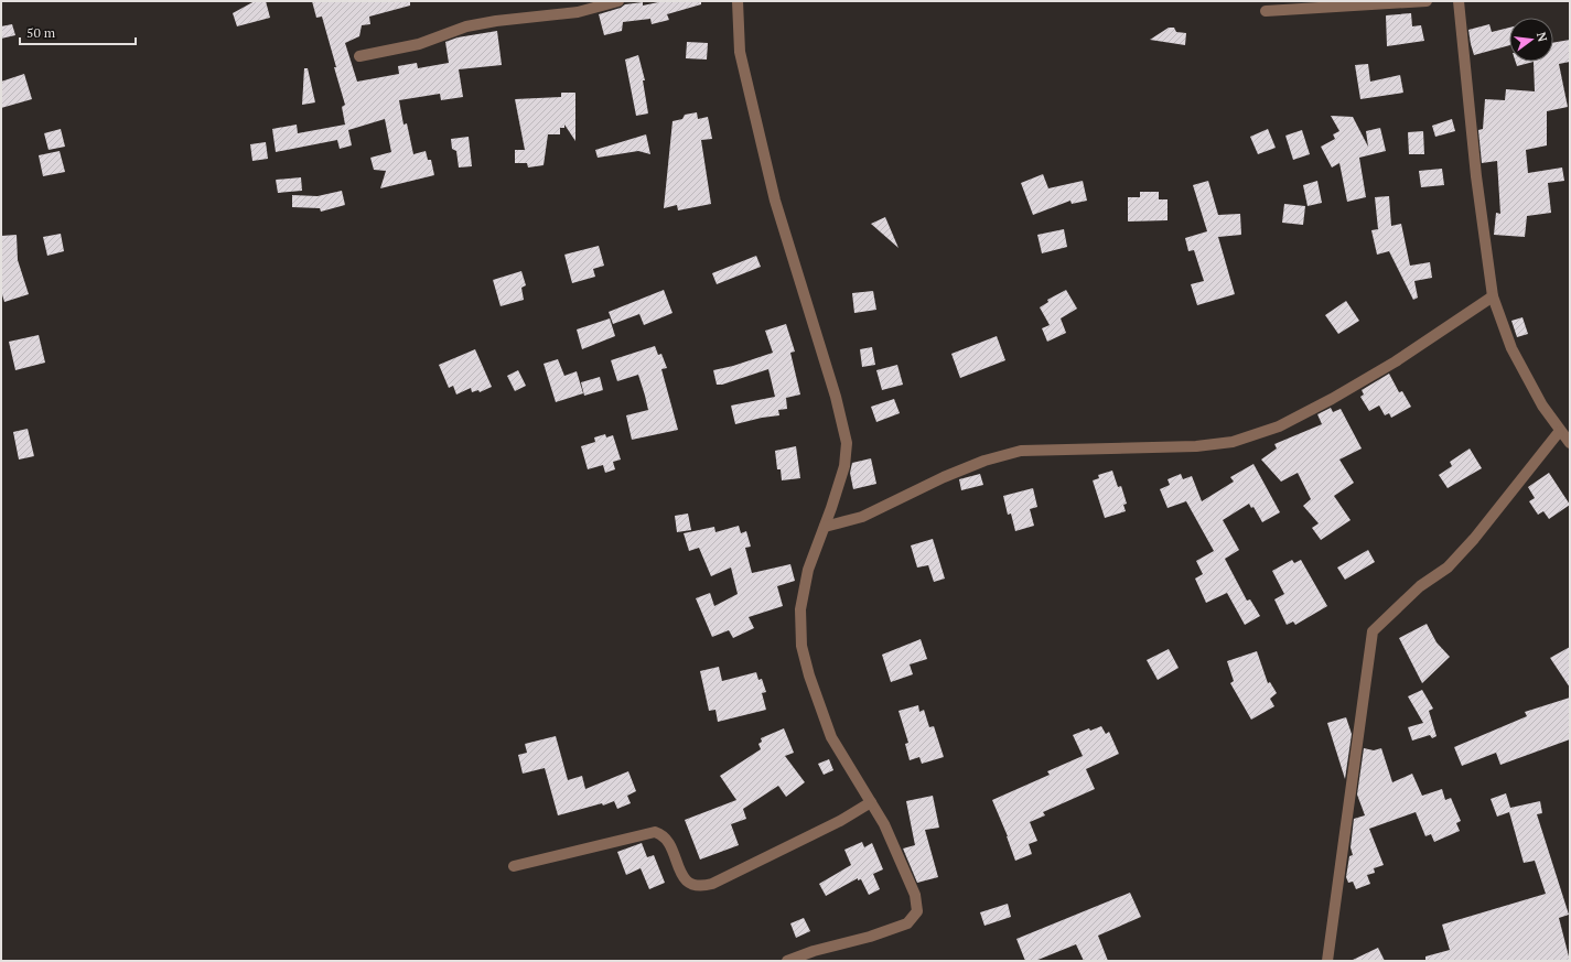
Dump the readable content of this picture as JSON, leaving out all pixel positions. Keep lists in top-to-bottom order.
{
  "scale_bar": "50 m",
  "north": "right"
}
